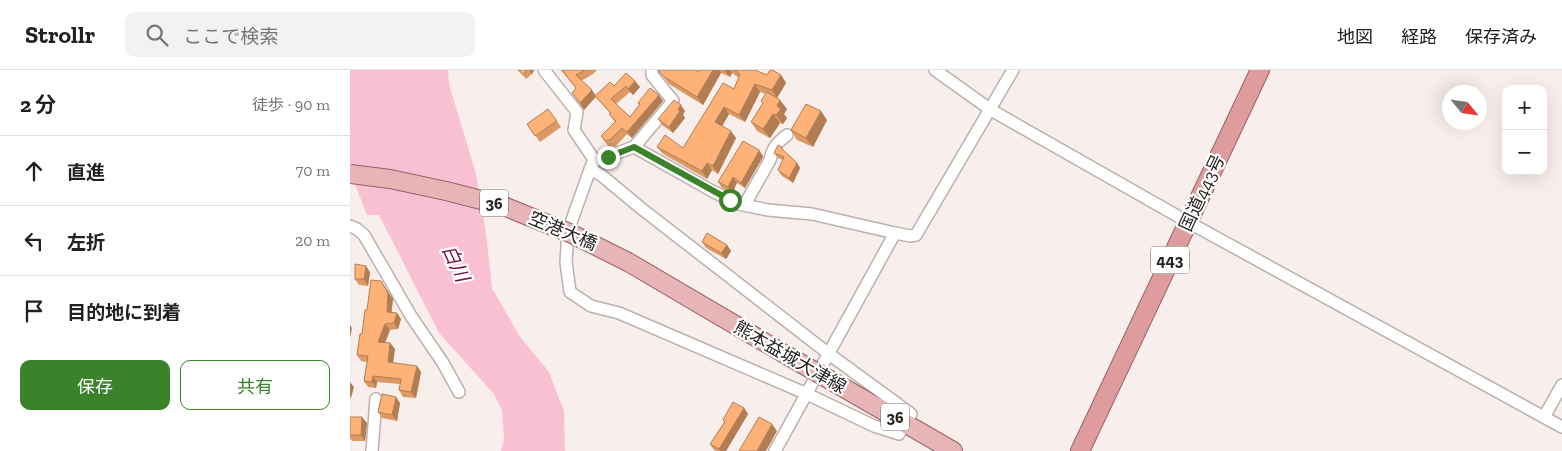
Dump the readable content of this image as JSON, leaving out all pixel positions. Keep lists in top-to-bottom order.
{
  "streets": {
    "highway": ["国道443号", "443"],
    "main road": ["36", "空港大橋", "熊本益城大津線"]
  },
  "crossings": [
    ["空港大橋", "熊本益城大津線"]
  ],
  "water": ["白川"],
  "north": "bottom right",
  "page": {
    "header": "Strollr",
    "search": "ここで検索",
    "nav": ["地図", "経路", "保存済み"],
    "heading": ["2 分", "徒歩 · 90 m"],
    "map_buttons": ["+", "−"],
    "list": [
      ["直進", "70 m"],
      ["左折", "20 m"],
      "目的地に到着"
    ],
    "buttons": ["保存", "共有"]
  }
}
